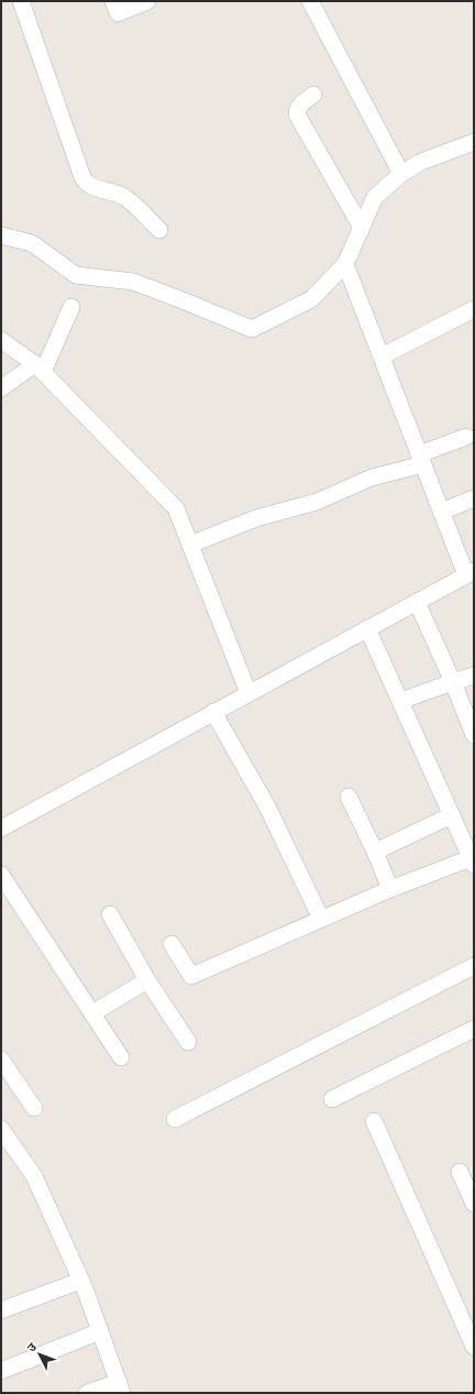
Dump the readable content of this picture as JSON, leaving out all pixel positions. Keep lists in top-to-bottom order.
{
  "north": "top left"
}
